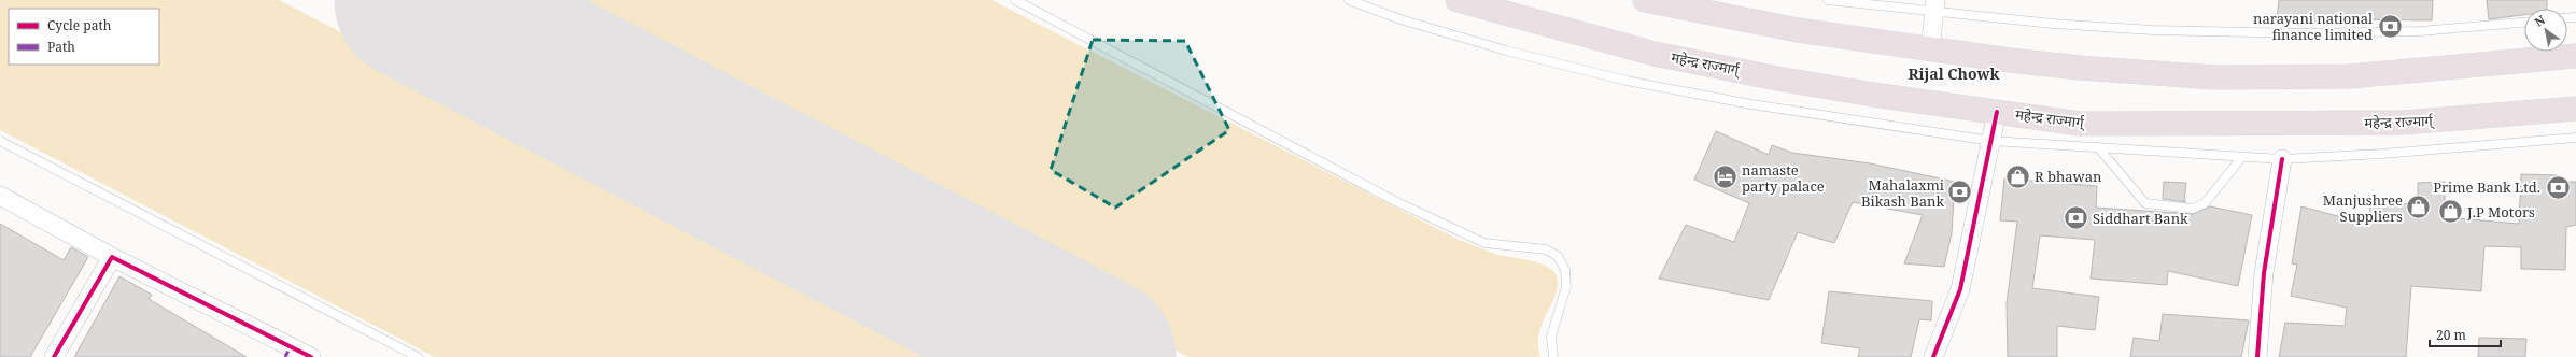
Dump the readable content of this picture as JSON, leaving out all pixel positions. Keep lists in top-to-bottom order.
{
  "streets": {
    "highway": ["महेन्द्र राज्मार्ग्"]
  },
  "districts": ["Rijal Chowk"],
  "places": {
    "bank": [
      "narayani national finance limited",
      "Prime Bank Ltd.",
      "Mahalaxmi Bikash Bank",
      "Siddhart Bank"
    ],
    "shop": ["R bhawan", "Manjushree Suppliers", "J.P Motors"],
    "hotel": ["namaste party palace"]
  },
  "legend": ["Cycle path", "Path"],
  "scale_bar": "20 m",
  "north": "top left"
}
